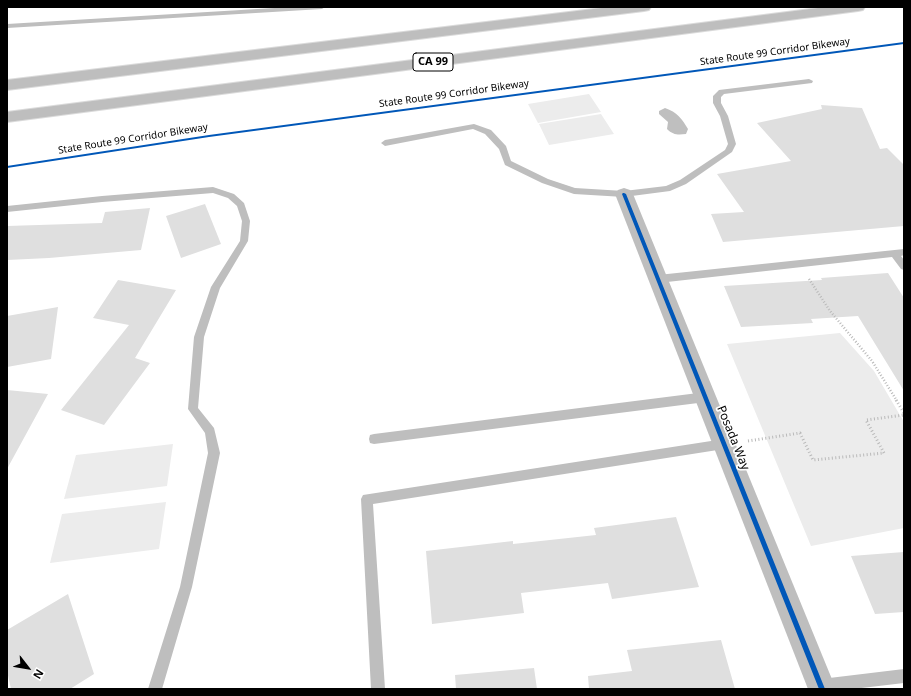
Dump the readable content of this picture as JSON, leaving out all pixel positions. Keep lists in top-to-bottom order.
{
  "streets": {
    "highway": ["CA 99"],
    "street": ["Posada Way"],
    "cycle path": ["State Route 99 Corridor Bikeway"]
  },
  "north": "bottom right"
}
